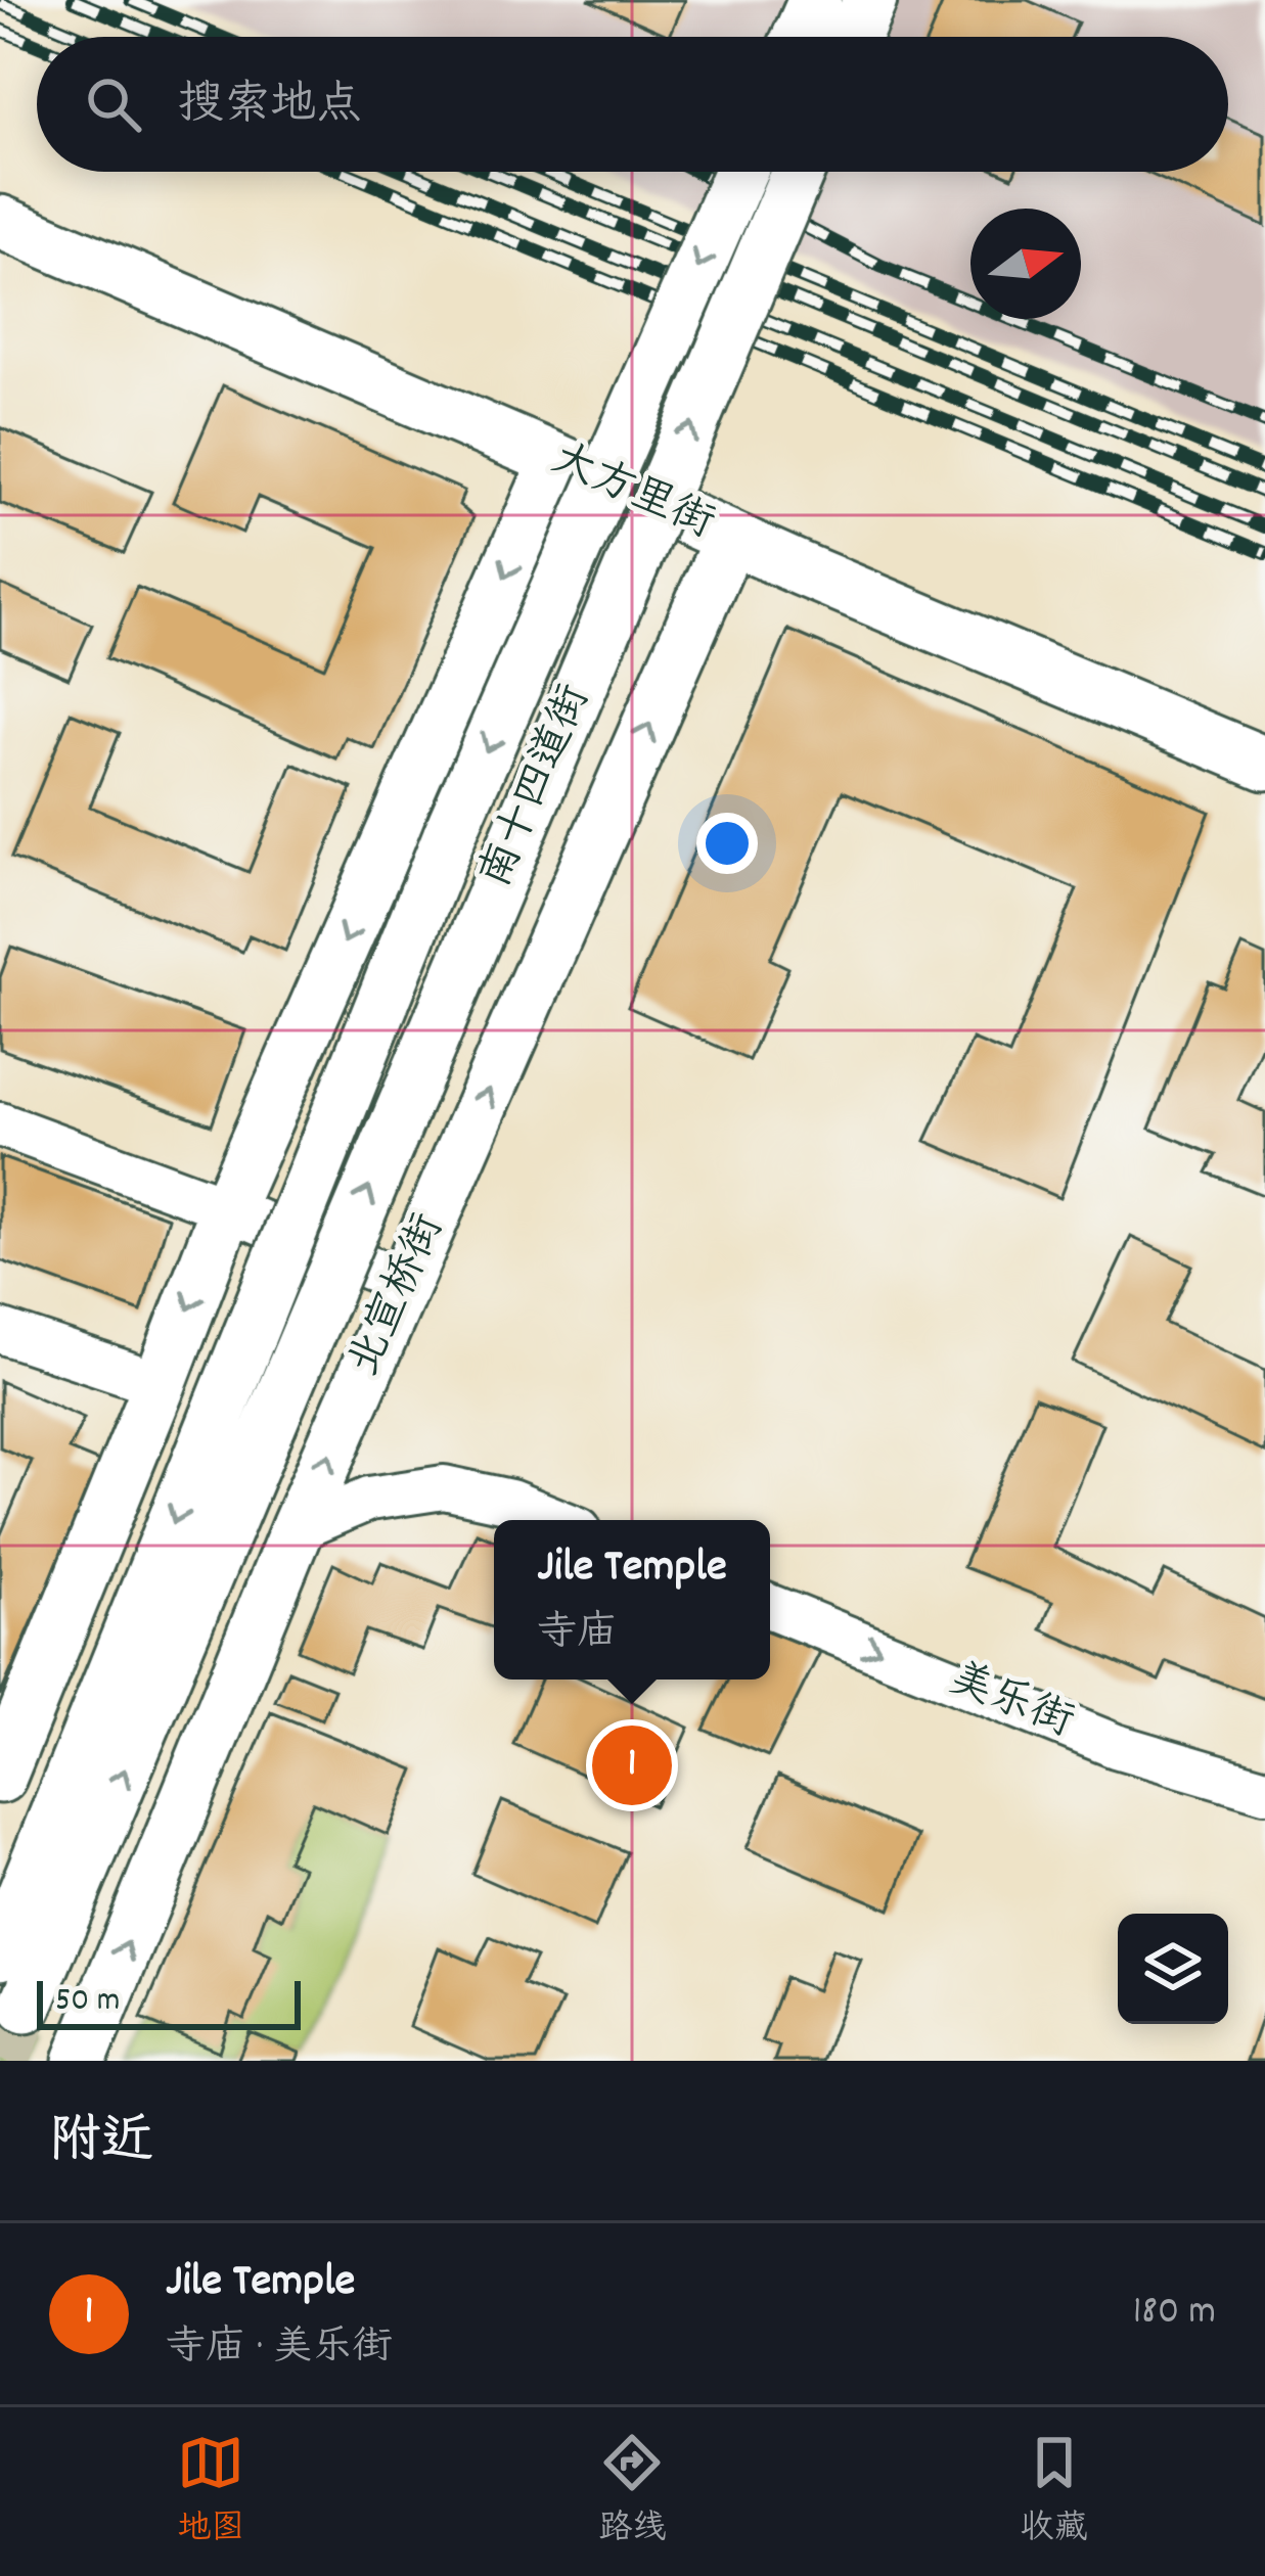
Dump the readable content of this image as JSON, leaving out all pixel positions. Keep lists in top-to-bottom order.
{
  "streets": {
    "main road": ["大方里街", "南十四道街", "北宣桥街"],
    "street": ["美乐街"]
  },
  "crossings": [
    ["大方里街", "北宣桥街"]
  ],
  "one_way": ["美乐街"],
  "scale_bar": "50 m",
  "north": "right",
  "page": {
    "search": "搜索地点",
    "popup": ["Jile Temple", "寺庙"],
    "pins": "1",
    "scale": "50 m",
    "heading": "附近",
    "list": [
      {
        "mark": "1",
        "name": "Jile Temple",
        "note": "寺庙 · 美乐街",
        "value": "180 m"
      }
    ],
    "nav": ["地图", "路线", "收藏"]
  }
}
